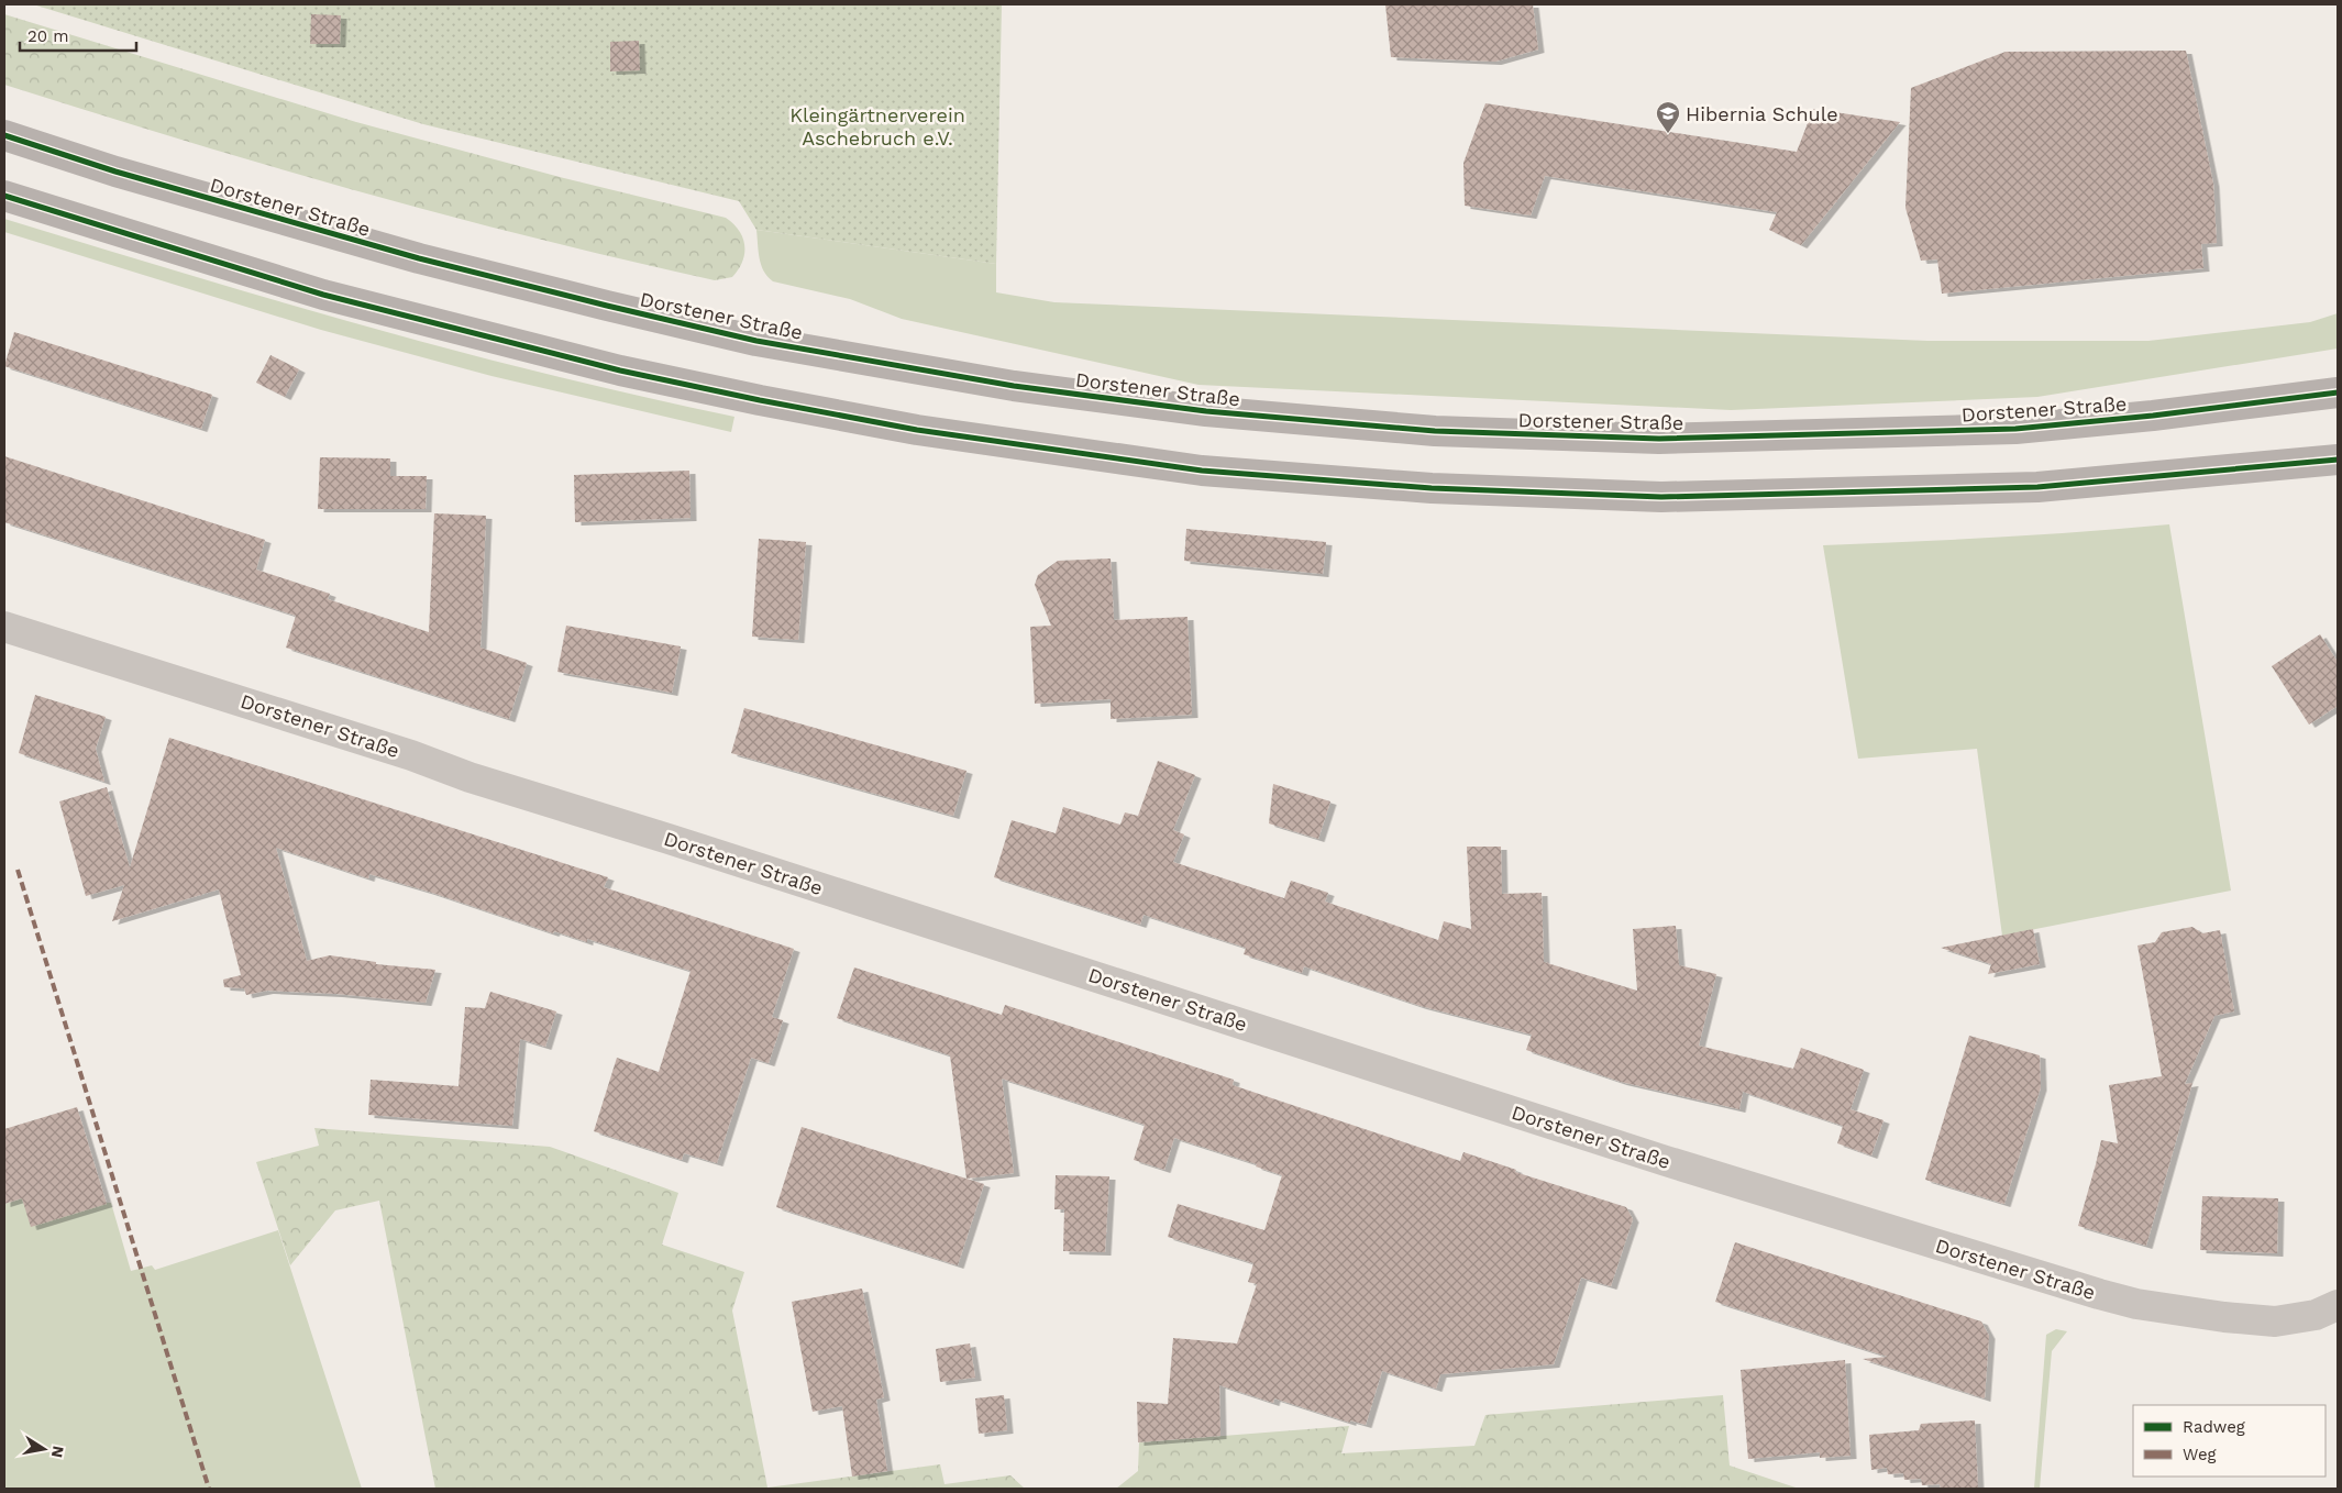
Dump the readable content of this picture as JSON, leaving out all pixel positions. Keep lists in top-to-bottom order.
{
  "streets": {
    "main road": ["Dorstener Straße"]
  },
  "parks": ["Kleingärtnerverein Aschebruch e.V."],
  "places": {
    "school or university": ["Hibernia Schule"]
  },
  "legend": ["Radweg", "Weg"],
  "scale_bar": "20 m",
  "north": "right"
}
